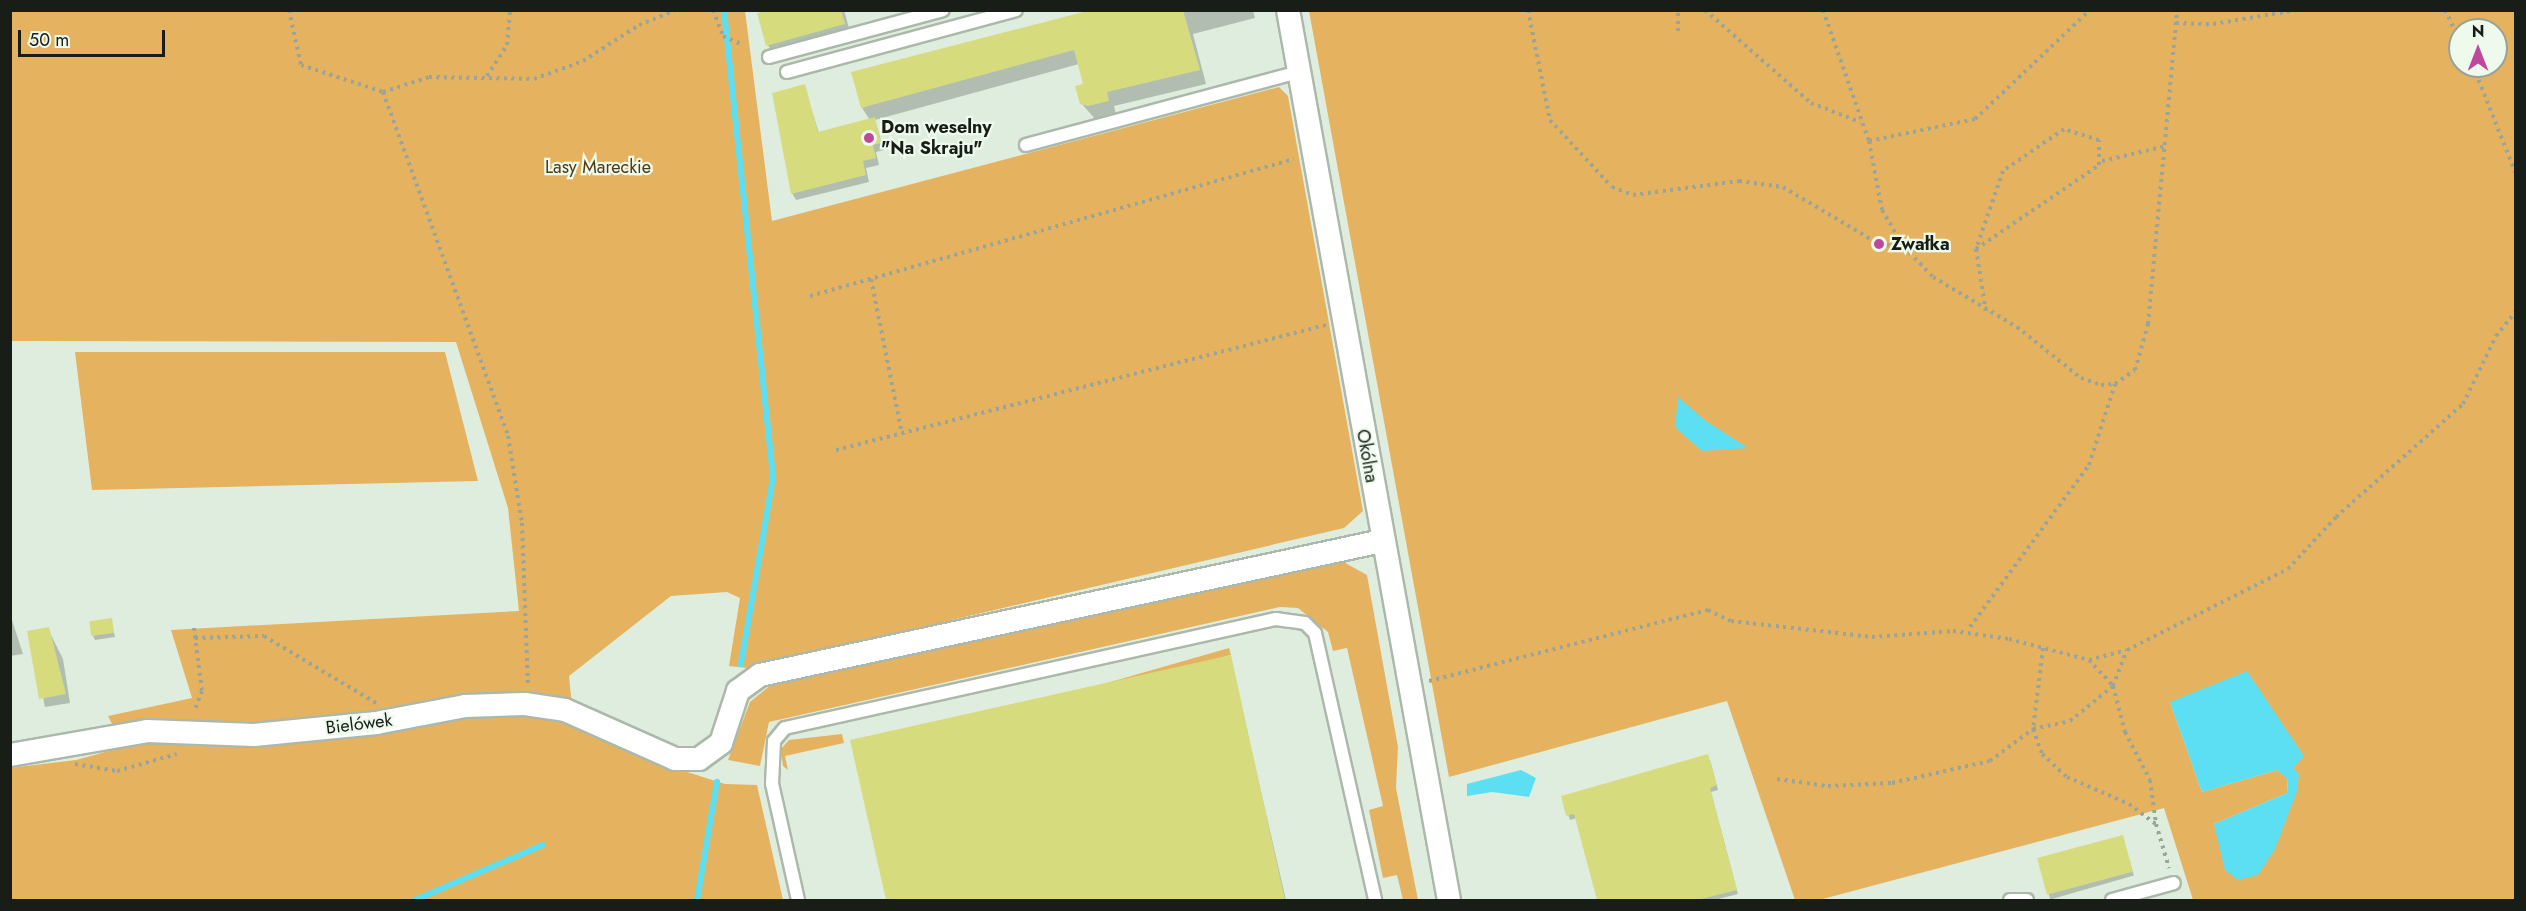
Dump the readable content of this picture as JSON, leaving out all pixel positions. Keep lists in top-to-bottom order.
{
  "streets": {
    "street": ["Okólna", "Bielówek"]
  },
  "crossings": [
    ["Okólna", "Bielówek"]
  ],
  "parks": ["Lasy Mareckie"],
  "places": ["Dom weselny \"Na Skraju\"", "Zwałka"],
  "scale_bar": "50 m",
  "north": "top"
}
